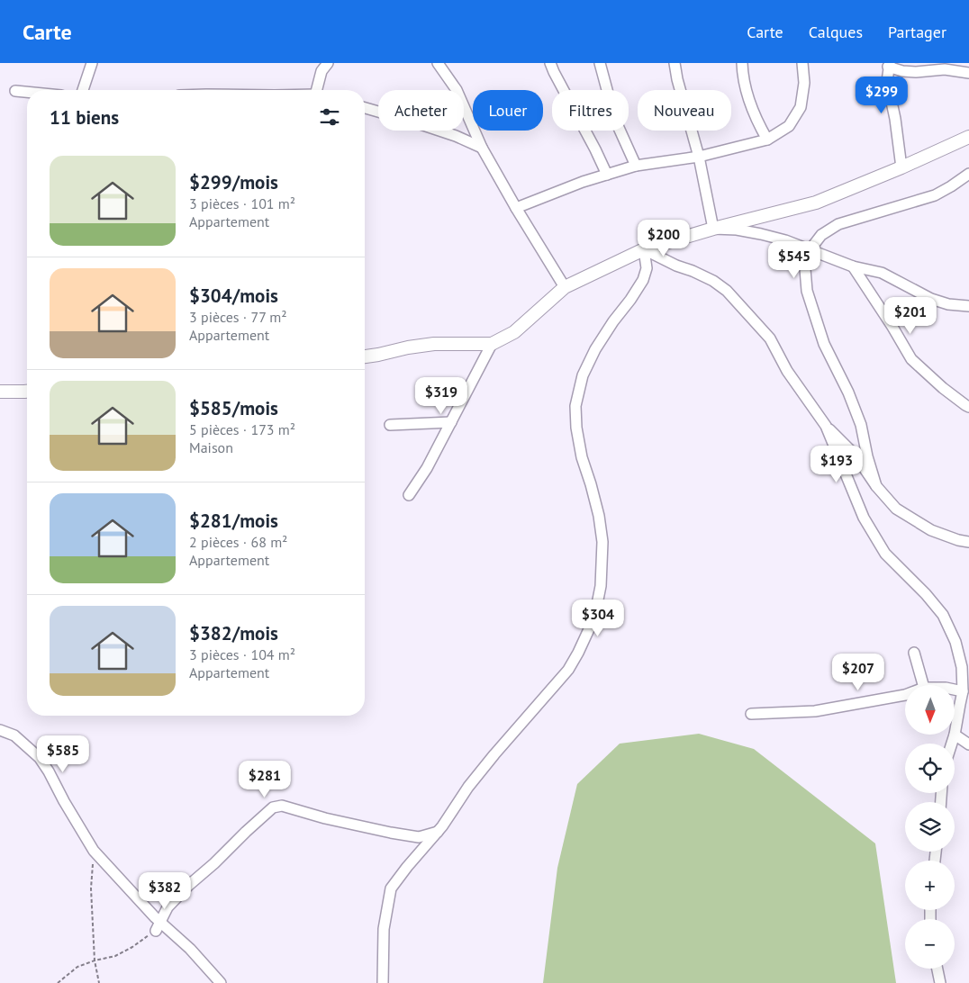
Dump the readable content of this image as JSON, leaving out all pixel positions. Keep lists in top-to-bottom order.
{
  "north": "bottom",
  "page": {
    "header": "Carte",
    "nav": ["Carte", "Calques", "Partager"],
    "price": [
      "$299",
      "$200",
      "$545",
      "$201",
      "$319",
      "$193",
      "$304",
      "$207",
      "$585",
      "$281",
      "$382"
    ],
    "chip": [
      "Acheter",
      "Louer",
      "Filtres",
      "Nouveau"
    ],
    "heading": "11 biens",
    "list": [
      {
        "name": "$299/mois",
        "note": "3 pièces · 101 m² · Appartement"
      },
      {
        "name": "$304/mois",
        "note": "3 pièces · 77 m² · Appartement"
      },
      {
        "name": "$585/mois",
        "note": "5 pièces · 173 m² · Maison"
      },
      {
        "name": "$281/mois",
        "note": "2 pièces · 68 m² · Appartement"
      },
      {
        "name": "$382/mois",
        "note": "3 pièces · 104 m² · Appartement"
      }
    ],
    "map_buttons": ["+", "−"]
  }
}
